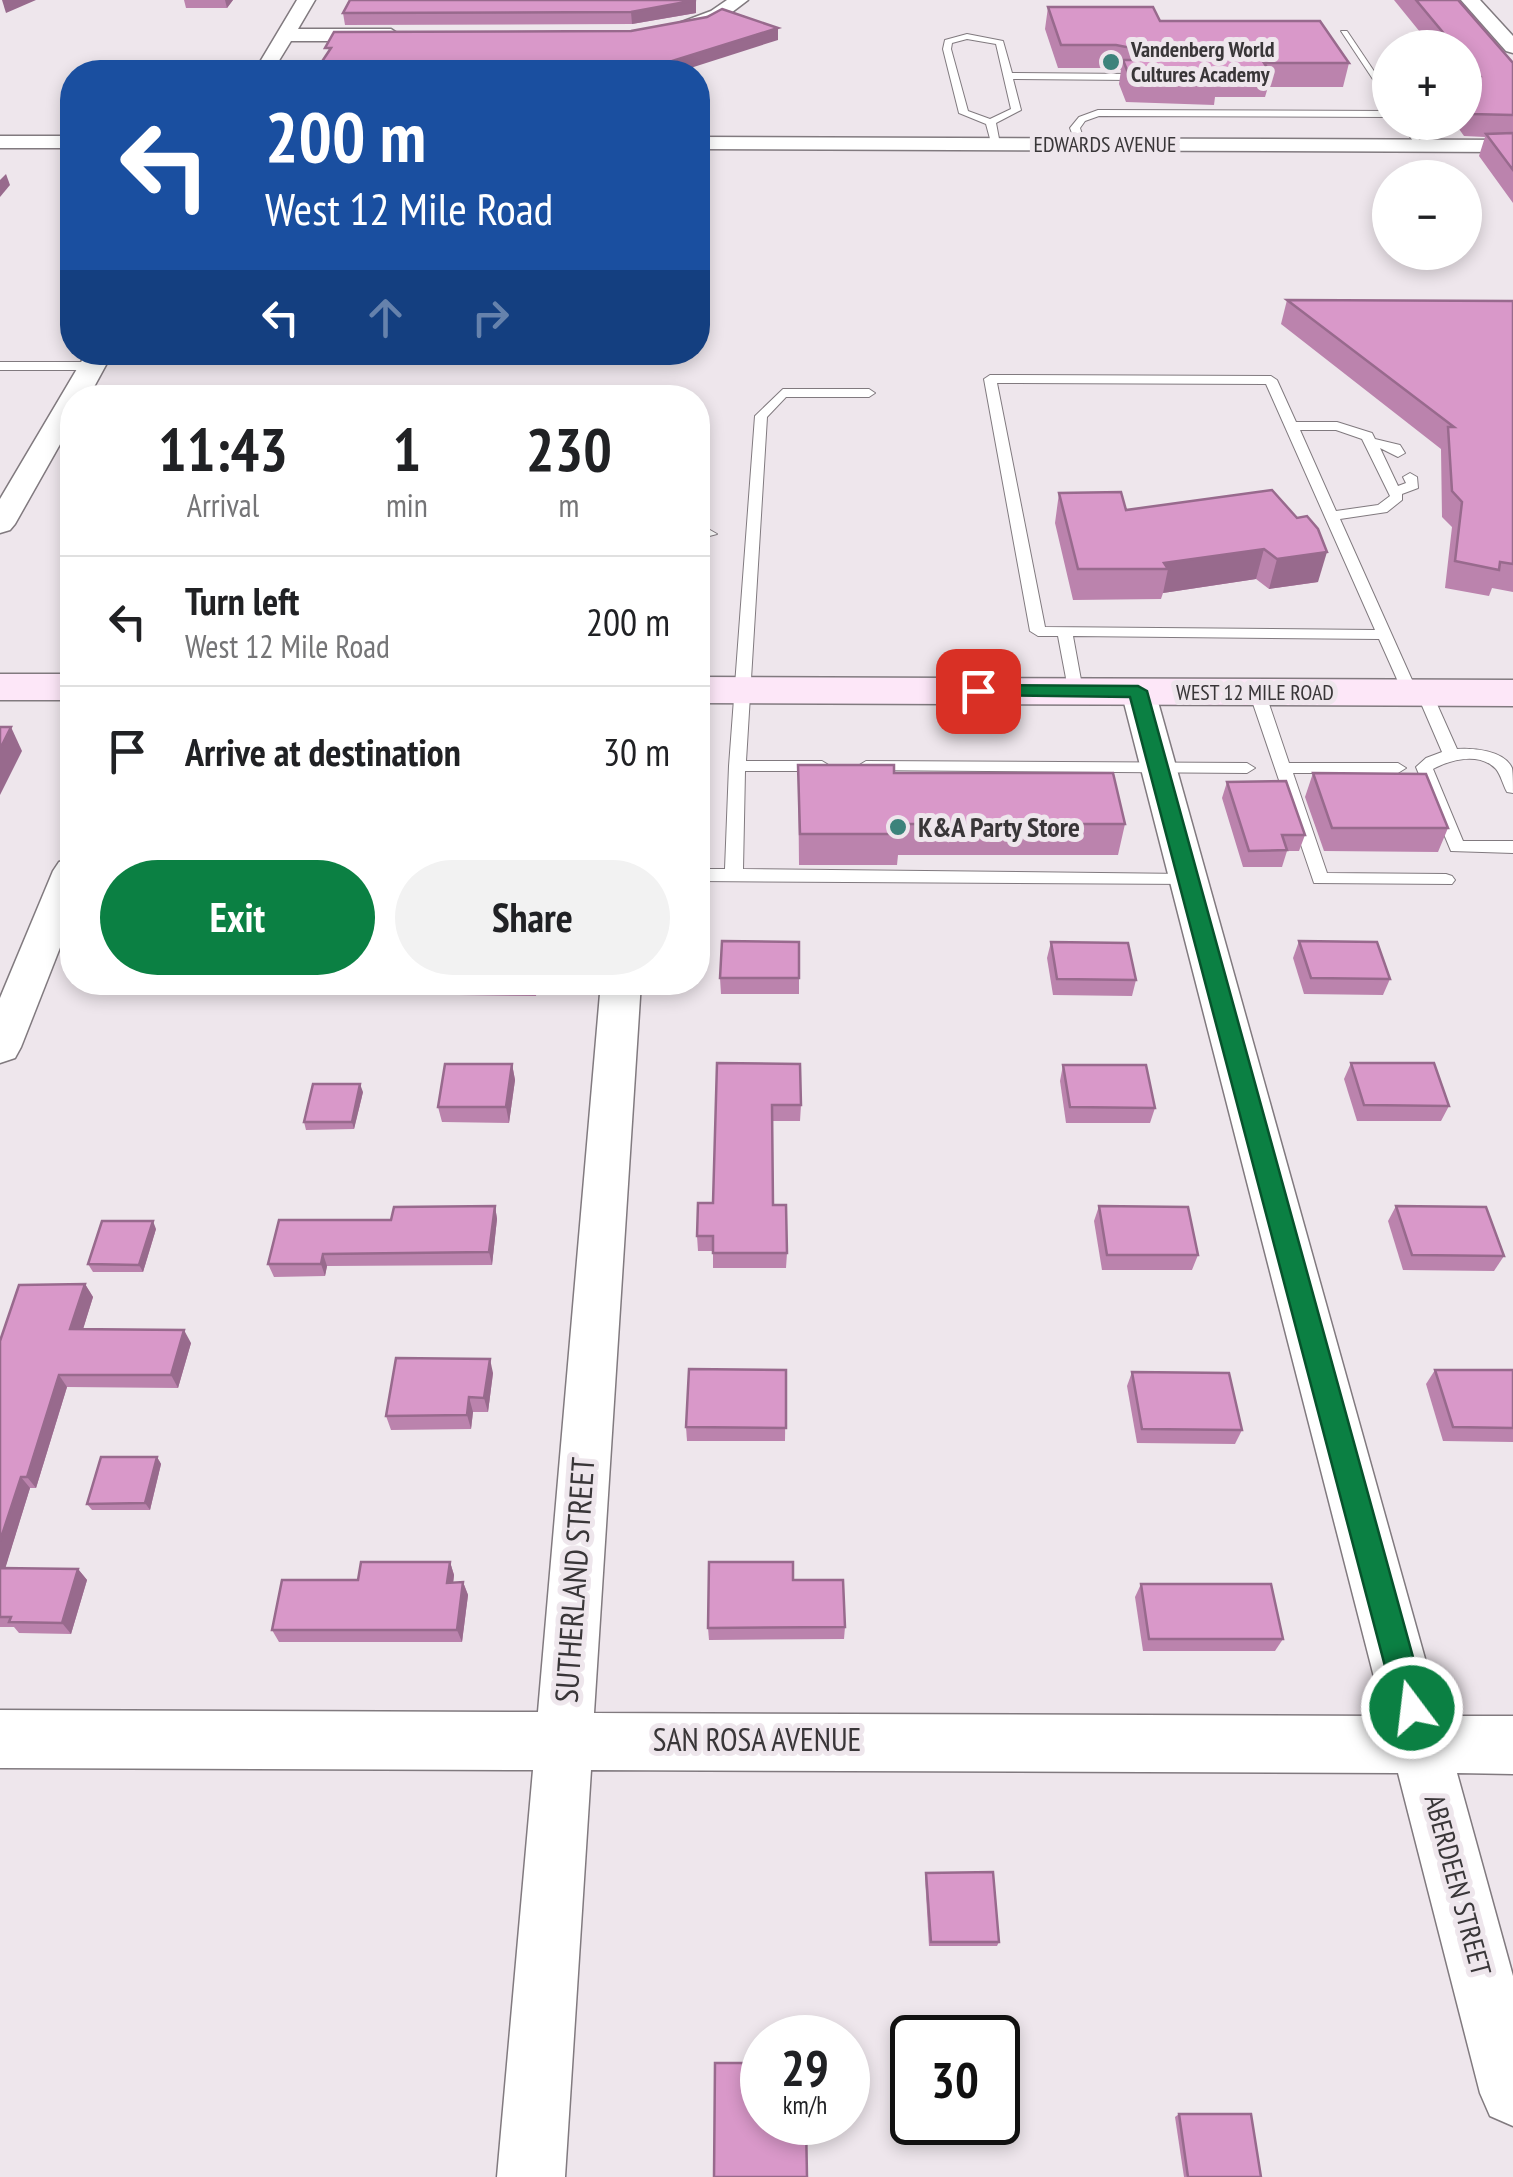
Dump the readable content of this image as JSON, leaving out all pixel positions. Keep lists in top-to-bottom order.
{
  "streets": {
    "main road": ["WEST 12 MILE ROAD"],
    "street": [
      "EDWARDS AVENUE",
      "SUTHERLAND STREET",
      "SAN ROSA AVENUE",
      "ABERDEEN STREET"
    ]
  },
  "crossings": [
    ["WEST 12 MILE ROAD", "ABERDEEN STREET"],
    ["SUTHERLAND STREET", "SAN ROSA AVENUE"],
    ["SAN ROSA AVENUE", "ABERDEEN STREET"]
  ],
  "places": ["Vandenberg World Cultures Academy", "K&A Party Store"],
  "page": {
    "map_buttons": ["+", "−"],
    "turn": ["200 m", "West 12 Mile Road"],
    "eta": [
      "11:43",
      "Arrival",
      "1",
      "min",
      "230",
      "m"
    ],
    "list": [
      {
        "name": "Turn left",
        "note": "West 12 Mile Road",
        "value": "200 m"
      },
      {
        "name": "Arrive at destination",
        "value": "30 m"
      }
    ],
    "buttons": ["Exit", "Share"],
    "speed": "29 km/h",
    "limit": "30"
  }
}
